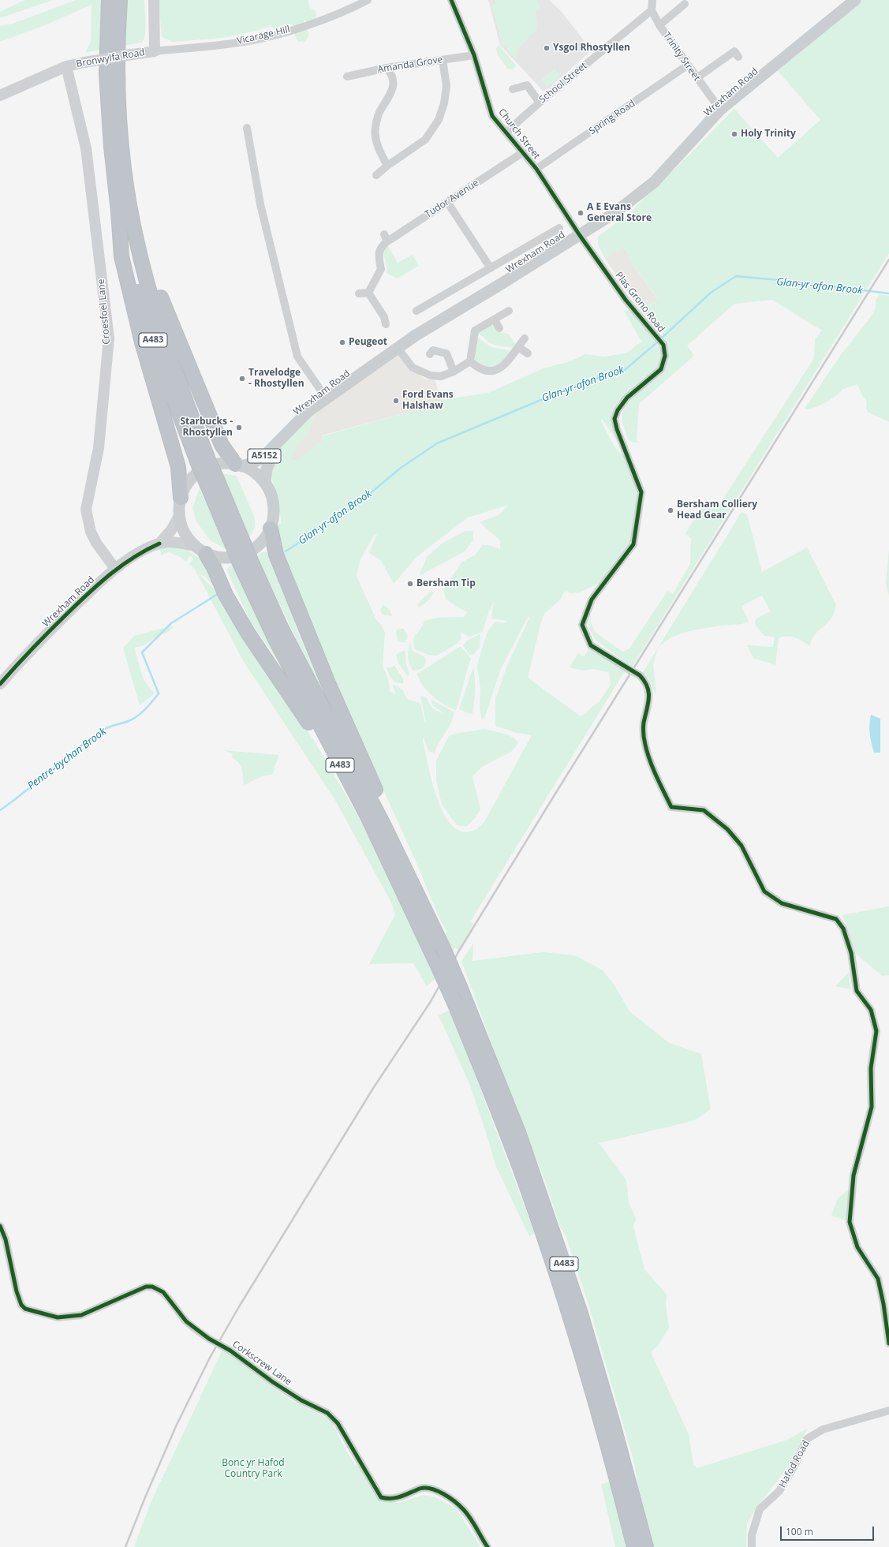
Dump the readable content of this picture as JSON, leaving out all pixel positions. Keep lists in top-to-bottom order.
{
  "streets": {
    "highway": ["A483"],
    "main road": [
      "Bronwylfa Road",
      "Wrexham Road",
      "Croesfoel Lane",
      "A5152"
    ],
    "street": [
      "Vicarage Hill",
      "Trinity Street",
      "Amanda Grove",
      "School Street",
      "Spring Road",
      "Church Street",
      "Tudor Avenue",
      "Plas Grono Road",
      "Corkscrew Lane",
      "Hafod Road"
    ]
  },
  "crossings": [
    ["Vicarage Hill", "Bronwylfa Road"],
    ["Trinity Street", "School Street"],
    ["Trinity Street", "Wrexham Road"],
    ["Trinity Street", "Spring Road"],
    ["Bronwylfa Road", "Croesfoel Lane"],
    ["Amanda Grove", "Church Street"],
    ["School Street", "Church Street"],
    ["Wrexham Road", "Church Street"],
    ["Wrexham Road", "Plas Grono Road"],
    ["Wrexham Road", "Croesfoel Lane"],
    ["Spring Road", "Church Street"],
    ["Church Street", "Tudor Avenue"],
    ["Church Street", "Plas Grono Road"]
  ],
  "water": ["Glan-yr-afon Brook", "Pentre-bychan Brook"],
  "parks": ["Bonc yr Hafod Country Park"],
  "places": [
    "Ysgol Rhostyllen",
    "Holy Trinity",
    "A E Evans General Store",
    "Peugeot",
    "Travelodge - Rhostyllen",
    "Ford Evans Halshaw",
    "Starbucks - Rhostyllen",
    "Bersham Colliery Head Gear",
    "Bersham Tip"
  ],
  "scale_bar": "100 m"
}
